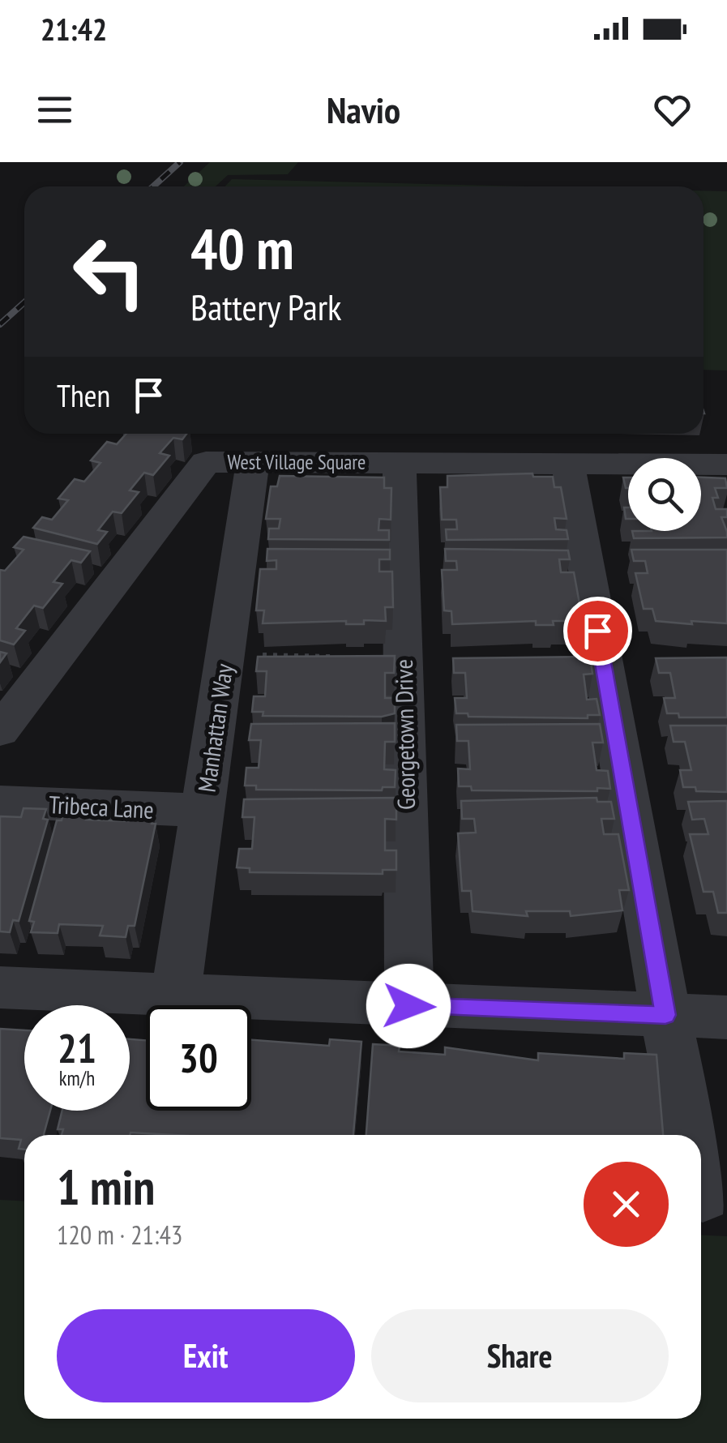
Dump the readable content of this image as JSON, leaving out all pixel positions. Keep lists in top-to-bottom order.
{
  "streets": {
    "street": [
      "West Village Square",
      "Manhattan Way",
      "Georgetown Drive",
      "Tribeca Lane"
    ]
  },
  "crossings": [
    ["West Village Square", "Manhattan Way"],
    ["West Village Square", "Georgetown Drive"],
    ["Manhattan Way", "Tribeca Lane"]
  ],
  "page": {
    "status": "21:42",
    "header": "Navio",
    "turn": ["40 m", "Battery Park"],
    "then": "Then",
    "speed": "21 km/h",
    "limit": "30",
    "heading": ["1 min", "120 m · 21:43"],
    "buttons": ["Exit", "Share"]
  }
}
